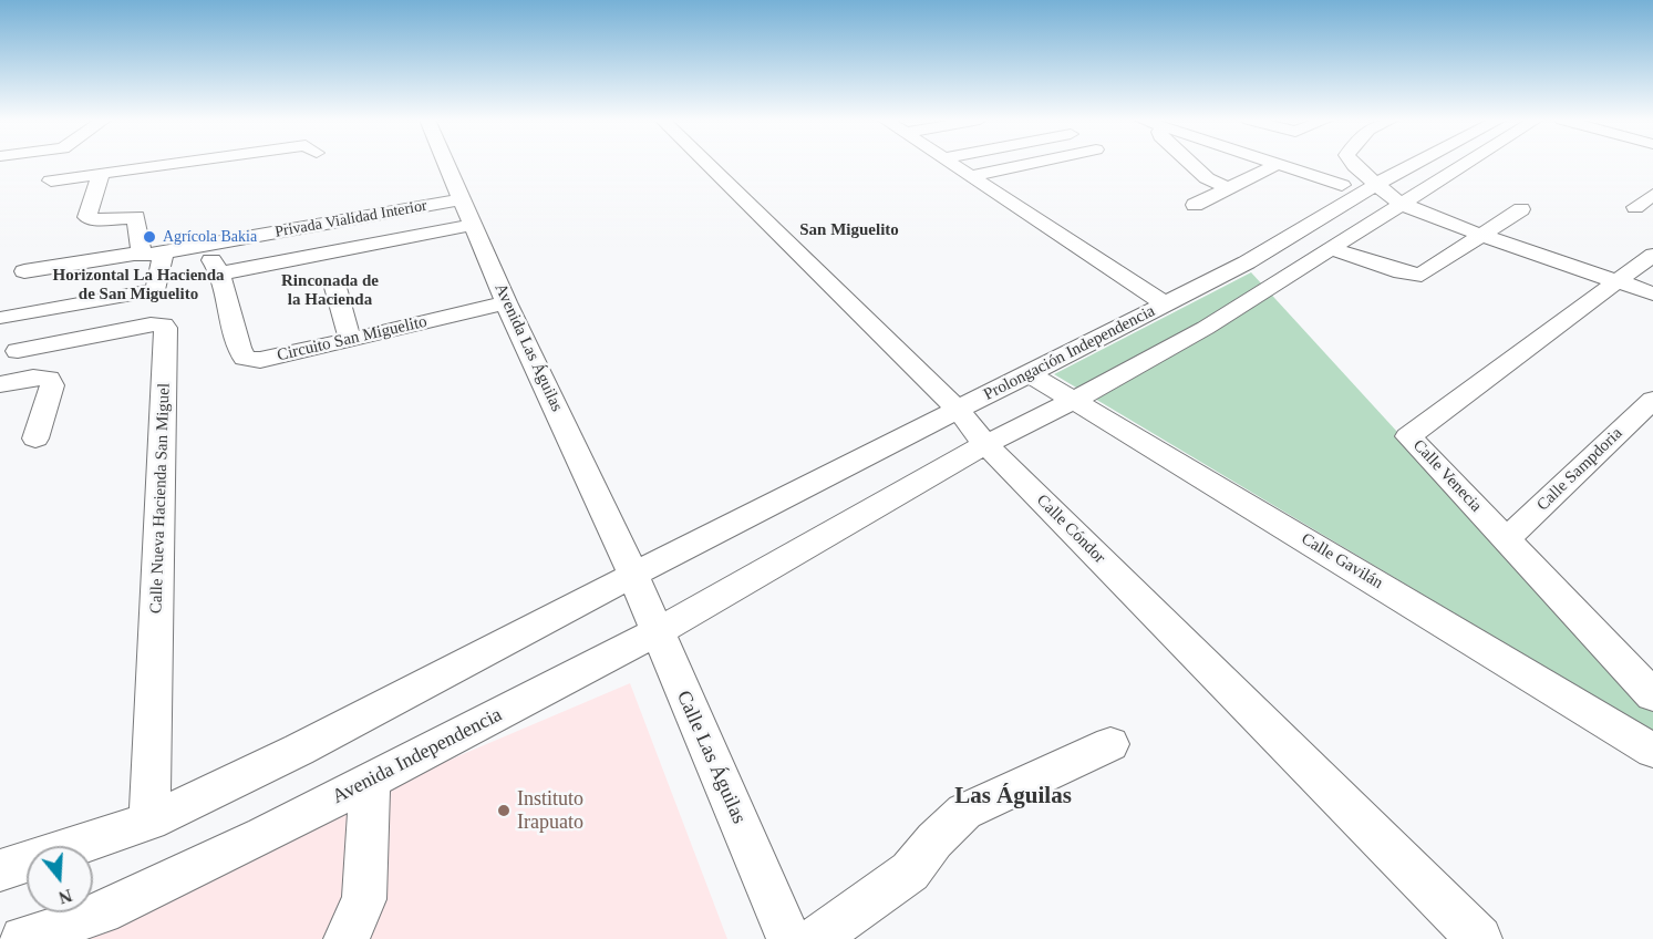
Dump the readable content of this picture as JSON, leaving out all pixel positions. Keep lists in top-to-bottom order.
{
  "streets": {
    "street": [
      "Privada Vialidad Interior",
      "Circuito San Miguelito",
      "Avenida Las Águilas",
      "Prolongación Independencia",
      "Calle Sampdoria",
      "Calle Venecia",
      "Calle Nueva Hacienda San Miguel",
      "Calle Cóndor",
      "Calle Gavilán",
      "Avenida Independencia",
      "Calle Las Águilas"
    ]
  },
  "crossings": [
    ["Privada Vialidad Interior", "Avenida Las Águilas"],
    ["Circuito San Miguelito", "Avenida Las Águilas"],
    ["Avenida Las Águilas", "Prolongación Independencia"],
    ["Avenida Las Águilas", "Calle Las Águilas"],
    ["Prolongación Independencia", "Calle Cóndor"],
    ["Prolongación Independencia", "Calle Gavilán"],
    ["Prolongación Independencia", "Calle Las Águilas"],
    ["Calle Sampdoria", "Calle Venecia"],
    ["Calle Cóndor", "Avenida Independencia"],
    ["Avenida Independencia", "Calle Las Águilas"]
  ],
  "districts": [
    "San Miguelito",
    "Horizontal La Hacienda de San Miguelito",
    "Rinconada de la Hacienda",
    "Las Águilas"
  ],
  "places": ["Agrícola Bakia", "Instituto Irapuato"],
  "north": "bottom"
}
